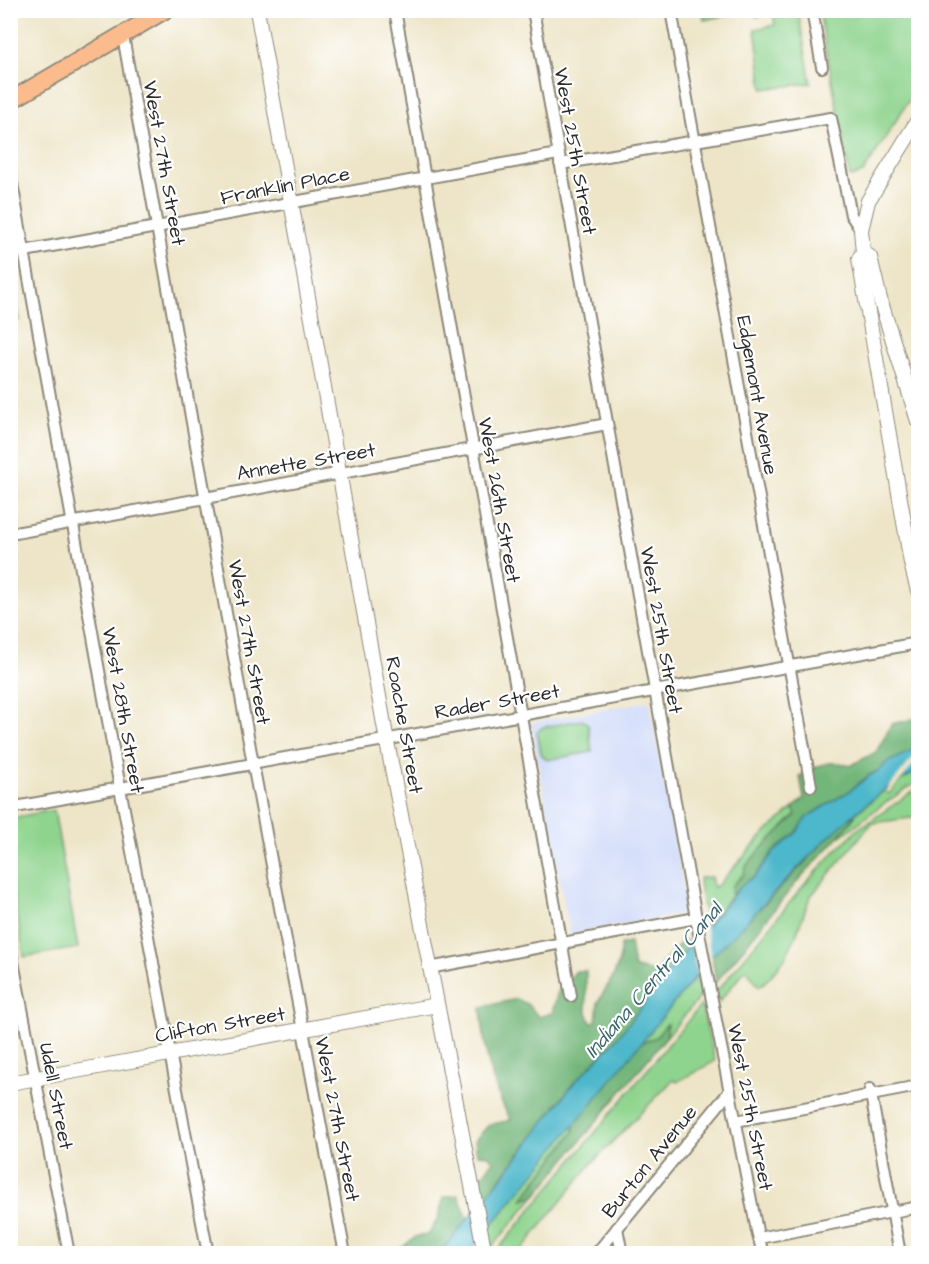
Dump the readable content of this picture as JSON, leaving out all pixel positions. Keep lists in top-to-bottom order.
{
  "streets": {
    "street": [
      "West 25th Street",
      "West 27th Street",
      "Franklin Place",
      "Edgemont Avenue",
      "Annette Street",
      "West 26th Street",
      "Rader Street",
      "West 28th Street",
      "Roache Street",
      "Clifton Street",
      "Udell Street",
      "Burton Avenue"
    ]
  },
  "crossings": [
    ["West 25th Street", "Franklin Place"],
    ["West 25th Street", "Annette Street"],
    ["West 25th Street", "Rader Street"],
    ["West 25th Street", "Burton Avenue"],
    ["West 27th Street", "Franklin Place"],
    ["West 27th Street", "Annette Street"],
    ["West 27th Street", "Rader Street"],
    ["West 27th Street", "Clifton Street"],
    ["Franklin Place", "Edgemont Avenue"],
    ["Franklin Place", "West 26th Street"],
    ["Franklin Place", "West 28th Street"],
    ["Franklin Place", "Roache Street"],
    ["Edgemont Avenue", "Rader Street"],
    ["Annette Street", "West 26th Street"],
    ["Annette Street", "West 28th Street"],
    ["Annette Street", "Roache Street"],
    ["West 26th Street", "Rader Street"],
    ["Rader Street", "West 28th Street"],
    ["Rader Street", "Roache Street"],
    ["West 28th Street", "Clifton Street"],
    ["Roache Street", "Clifton Street"],
    ["Clifton Street", "Udell Street"]
  ],
  "water": ["Indiana Central Canal"]
}
